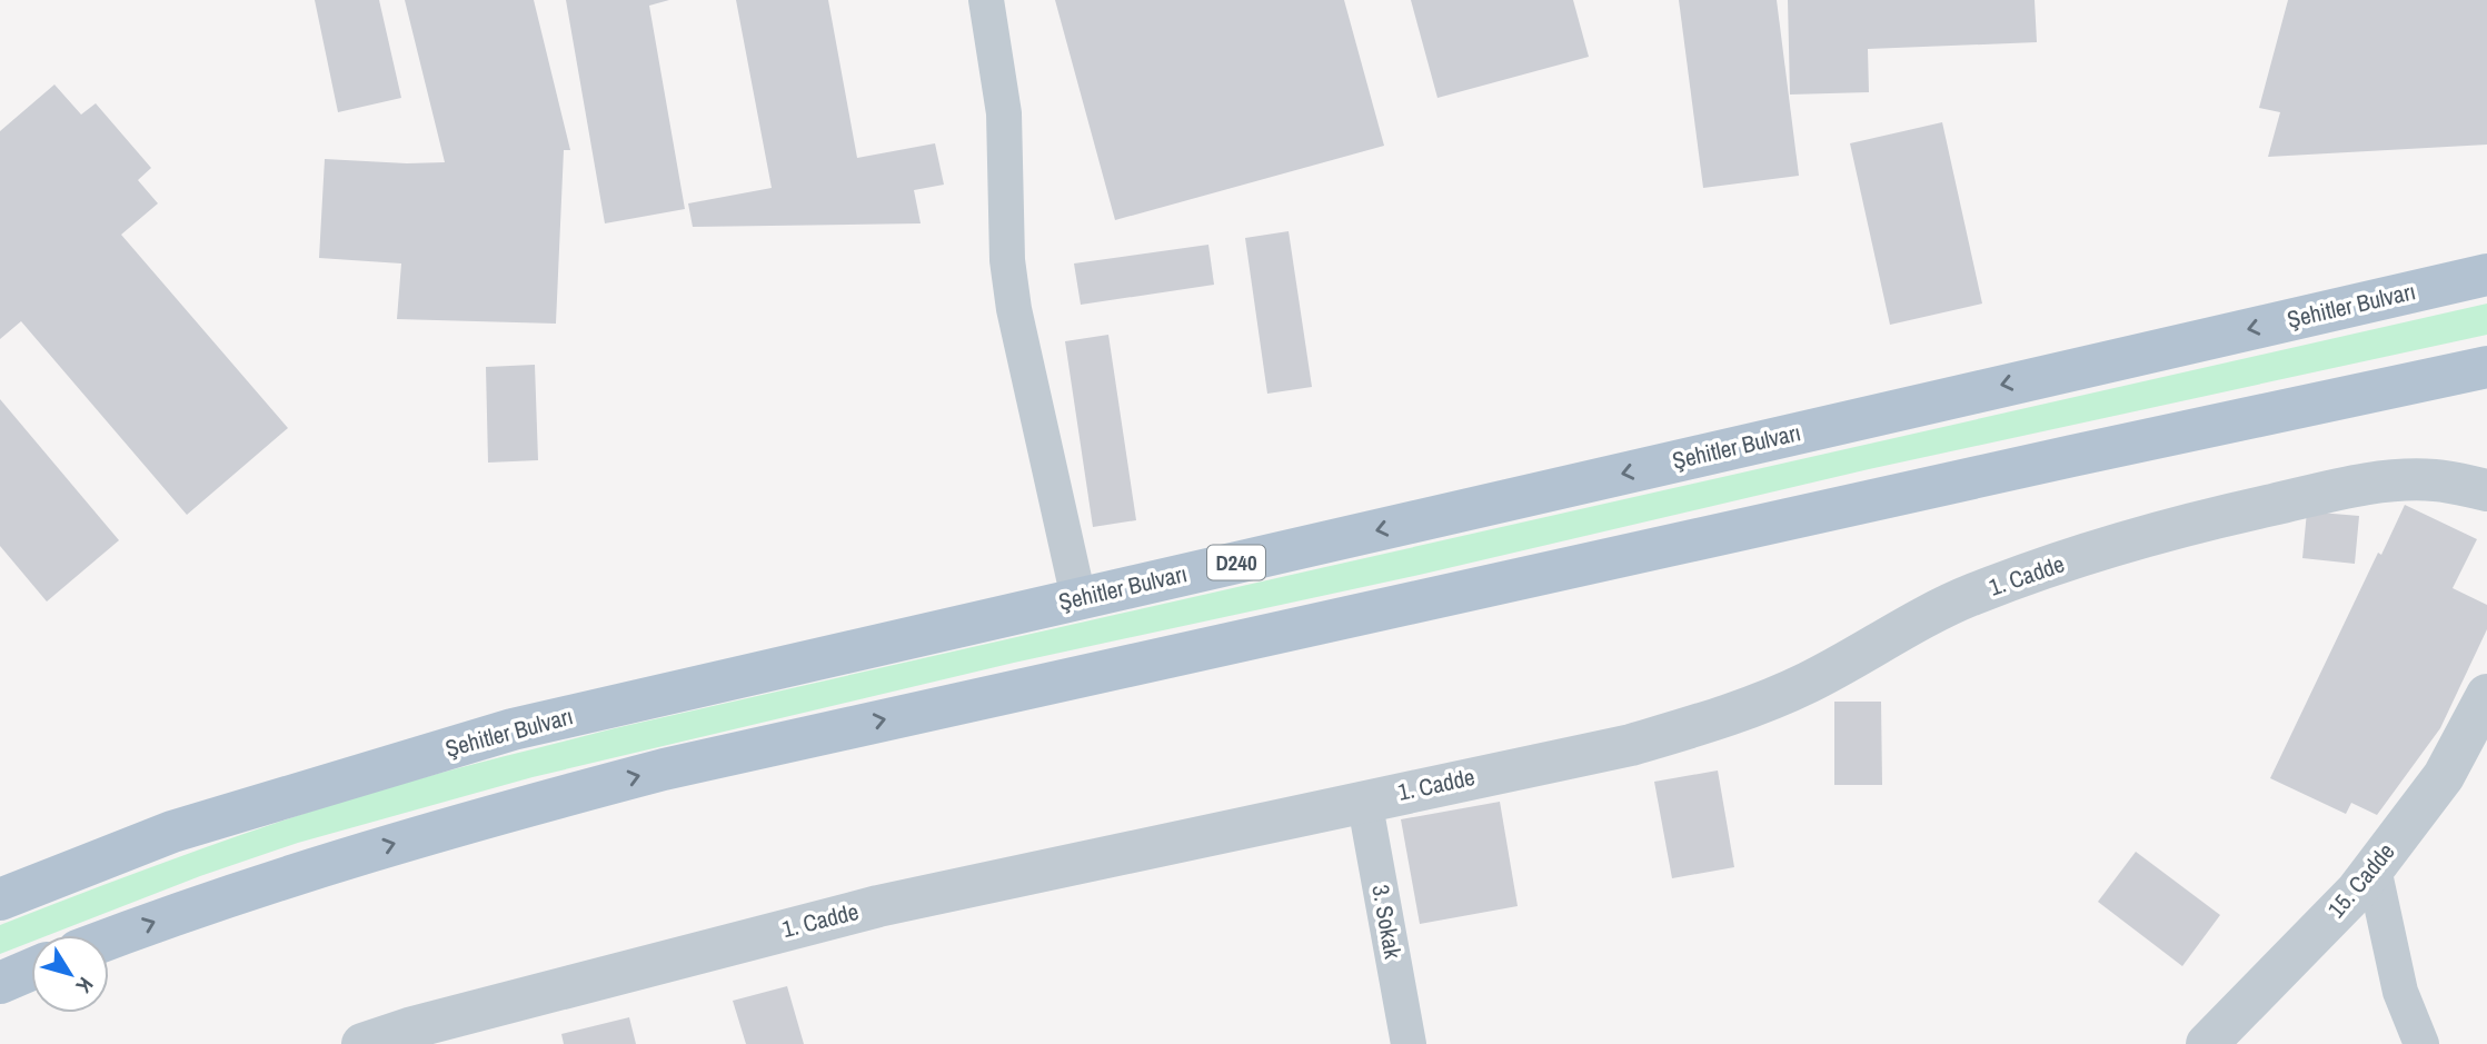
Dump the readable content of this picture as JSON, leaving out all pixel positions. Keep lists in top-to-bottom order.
{
  "streets": {
    "main road": ["Şehitler Bulvarı", "D240"],
    "street": ["1. Cadde", "15. Cadde", "3. Sokak"]
  },
  "crossings": [
    ["1. Cadde", "3. Sokak"]
  ],
  "north": "bottom right"
}
